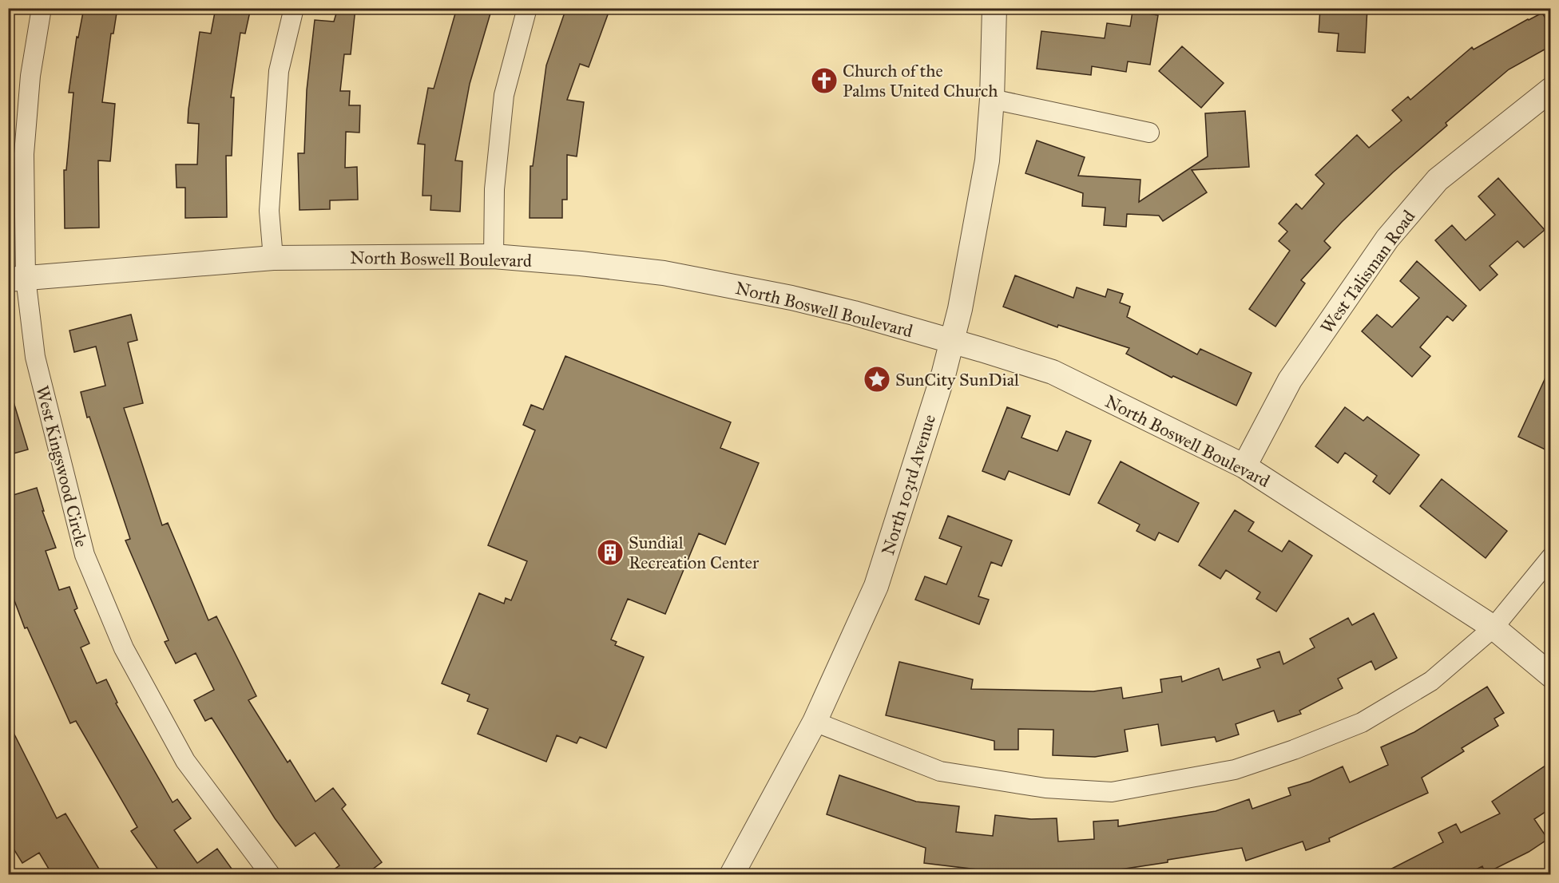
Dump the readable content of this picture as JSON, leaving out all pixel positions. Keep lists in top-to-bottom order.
{
  "streets": {
    "street": [
      "North Boswell Boulevard",
      "West Talisman Road",
      "West Kingswood Circle",
      "North 103rd Avenue"
    ]
  },
  "crossings": [
    ["North Boswell Boulevard", "West Talisman Road"],
    ["North Boswell Boulevard", "West Kingswood Circle"],
    ["North Boswell Boulevard", "North 103rd Avenue"]
  ],
  "places": {
    "church": ["Church of the Palms United Church"],
    "place": ["SunCity SunDial"],
    "building": ["Sundial Recreation Center"]
  }
}
